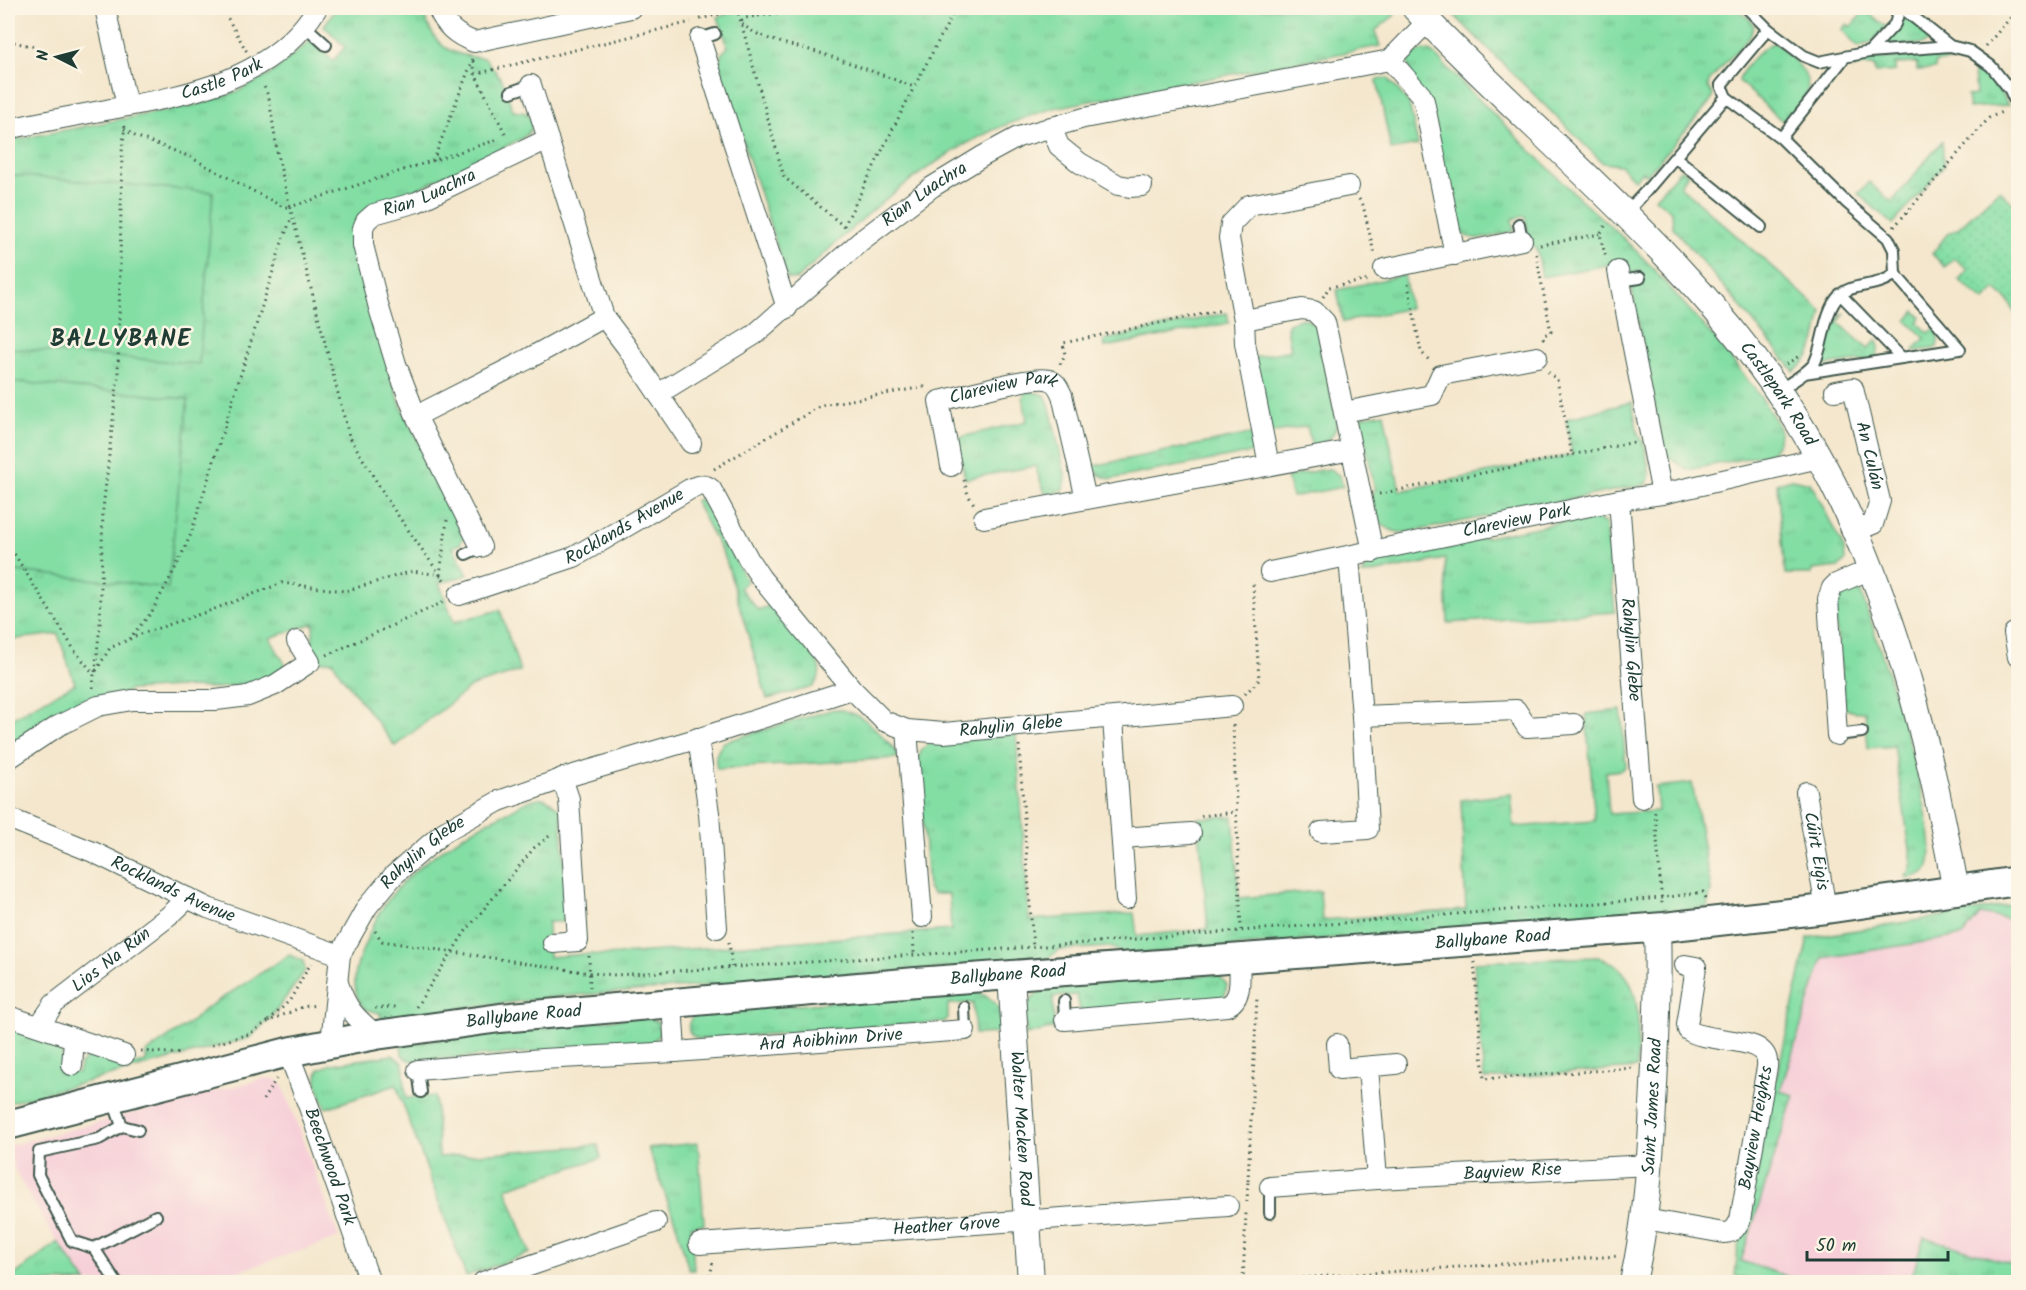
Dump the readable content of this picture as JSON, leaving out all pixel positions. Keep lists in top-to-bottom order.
{
  "streets": {
    "main road": ["Ballybane Road"],
    "street": [
      "Castle Park",
      "Rian Luachra",
      "Castlepark Road",
      "Clareview Park",
      "An Culán",
      "Rocklands Avenue",
      "Rahylin Glebe",
      "Cúirt Eigis",
      "Lios Na Rún",
      "Ard Aoibhinn Drive",
      "Saint James Road",
      "Bayview Heights",
      "Walter Macken Road",
      "Beechwood Park",
      "Bayview Rise",
      "Heather Grove"
    ]
  },
  "crossings": [
    ["Castlepark Road", "Clareview Park"],
    ["Castlepark Road", "An Culán"],
    ["Castlepark Road", "Ballybane Road"],
    ["Clareview Park", "Rahylin Glebe"],
    ["Rocklands Avenue", "Rahylin Glebe"],
    ["Rocklands Avenue", "Lios Na Rún"],
    ["Rahylin Glebe", "Ballybane Road"],
    ["Cúirt Eigis", "Ballybane Road"],
    ["Ballybane Road", "Saint James Road"],
    ["Ballybane Road", "Walter Macken Road"],
    ["Ballybane Road", "Beechwood Park"],
    ["Saint James Road", "Bayview Heights"],
    ["Saint James Road", "Bayview Rise"],
    ["Walter Macken Road", "Heather Grove"]
  ],
  "districts": ["BALLYBANE"],
  "scale_bar": "50 m",
  "north": "left"
}
